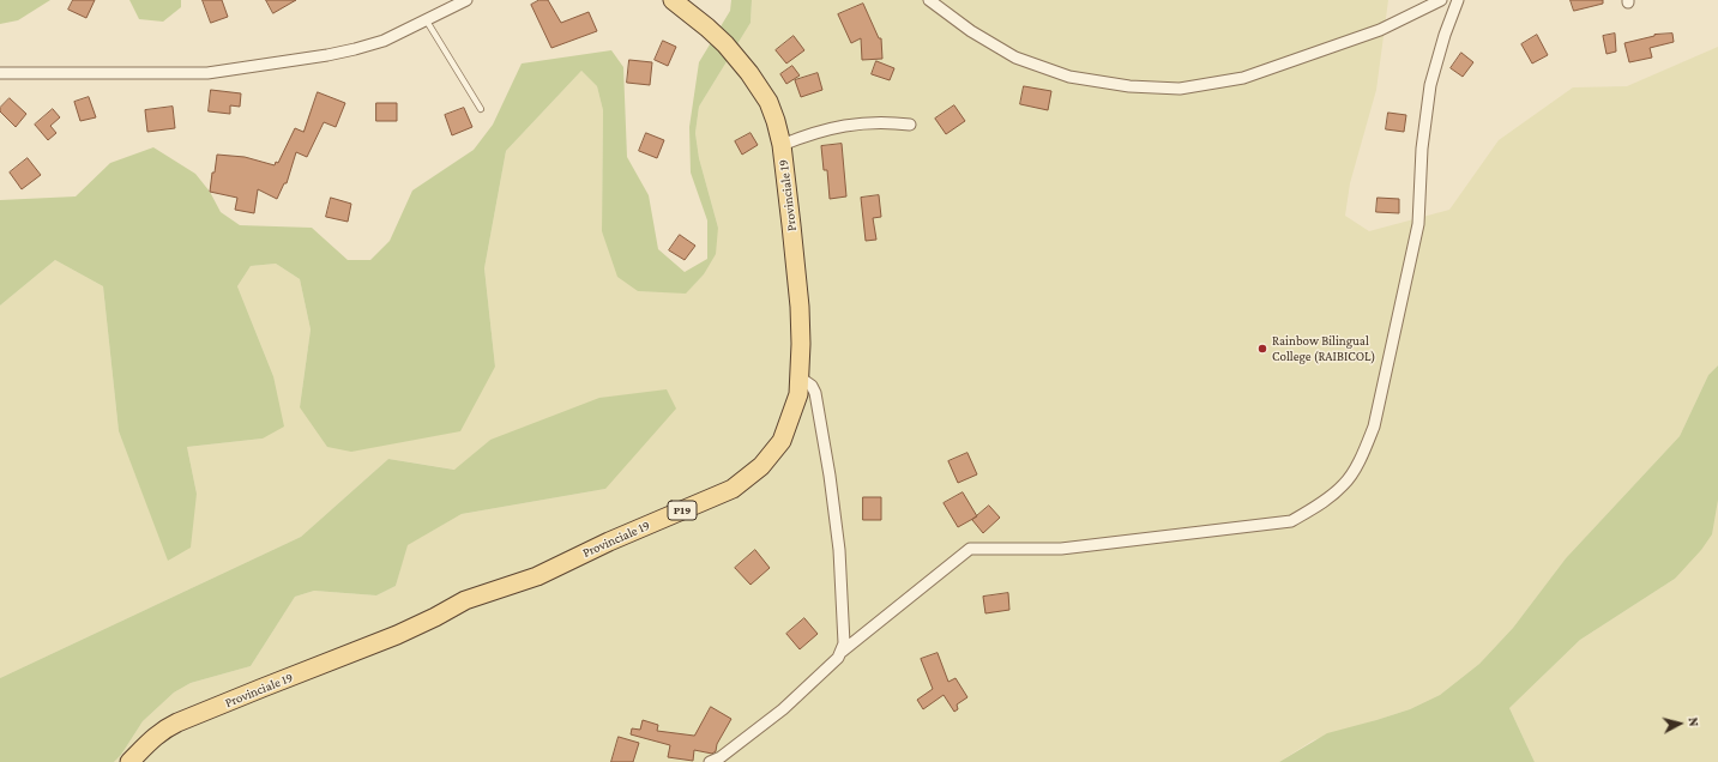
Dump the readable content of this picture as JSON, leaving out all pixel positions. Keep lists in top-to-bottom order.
{
  "streets": {
    "main road": ["Provinciale 19", "P19"]
  },
  "places": ["Rainbow Bilingual College (RAIBICOL)"],
  "north": "right"
}
